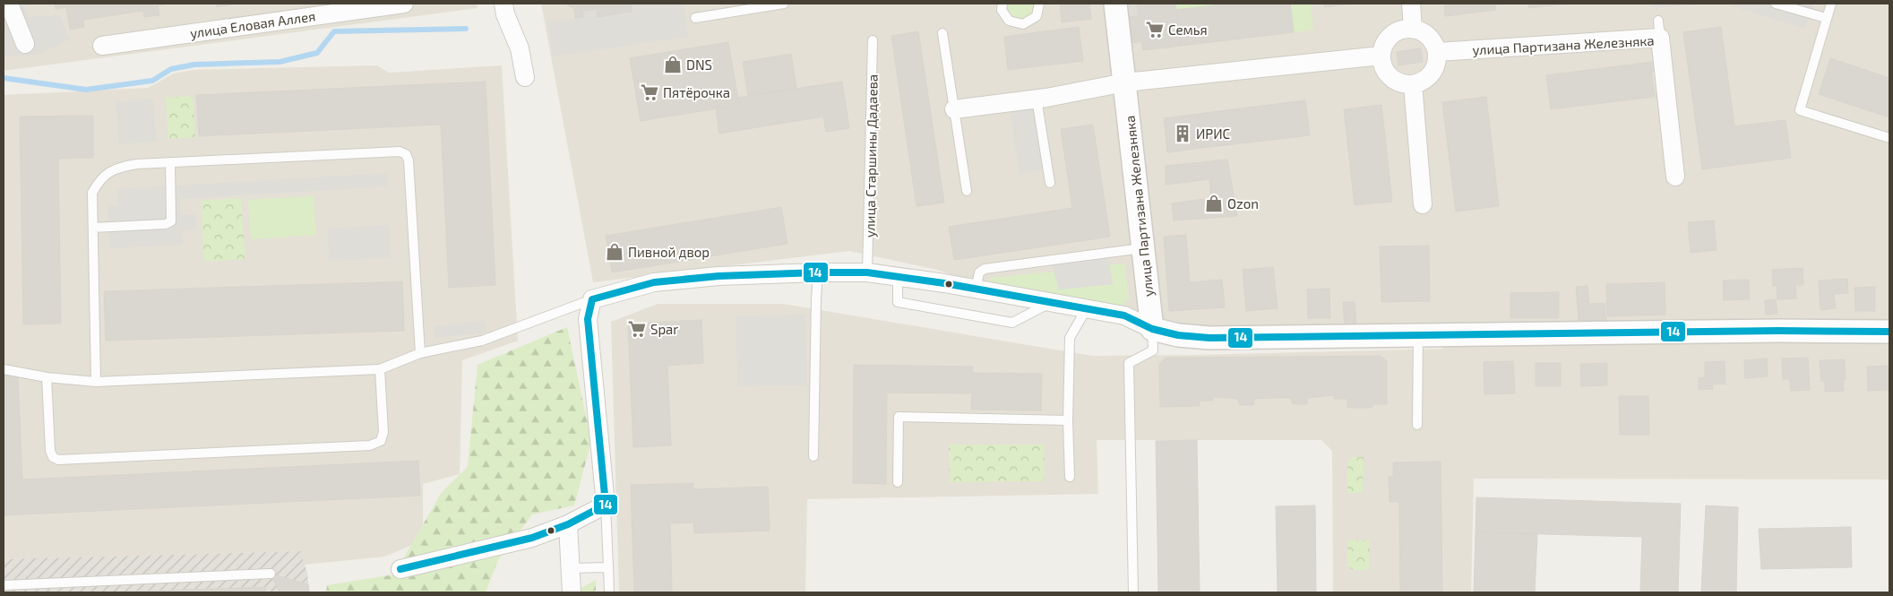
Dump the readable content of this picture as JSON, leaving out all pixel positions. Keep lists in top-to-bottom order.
{
  "streets": {
    "street": ["улица Еловая Аллея", "улица Партизана Железняка"],
    "lane": ["улица Старшины Дадаева"]
  },
  "places": {
    "supermarket": ["Семья", "Пятёрочка", "Spar"],
    "shop": ["DNS", "Ozon", "Пивной двор"],
    "building": ["ИРИС"]
  },
  "lines": ["transit line 14"]
}
